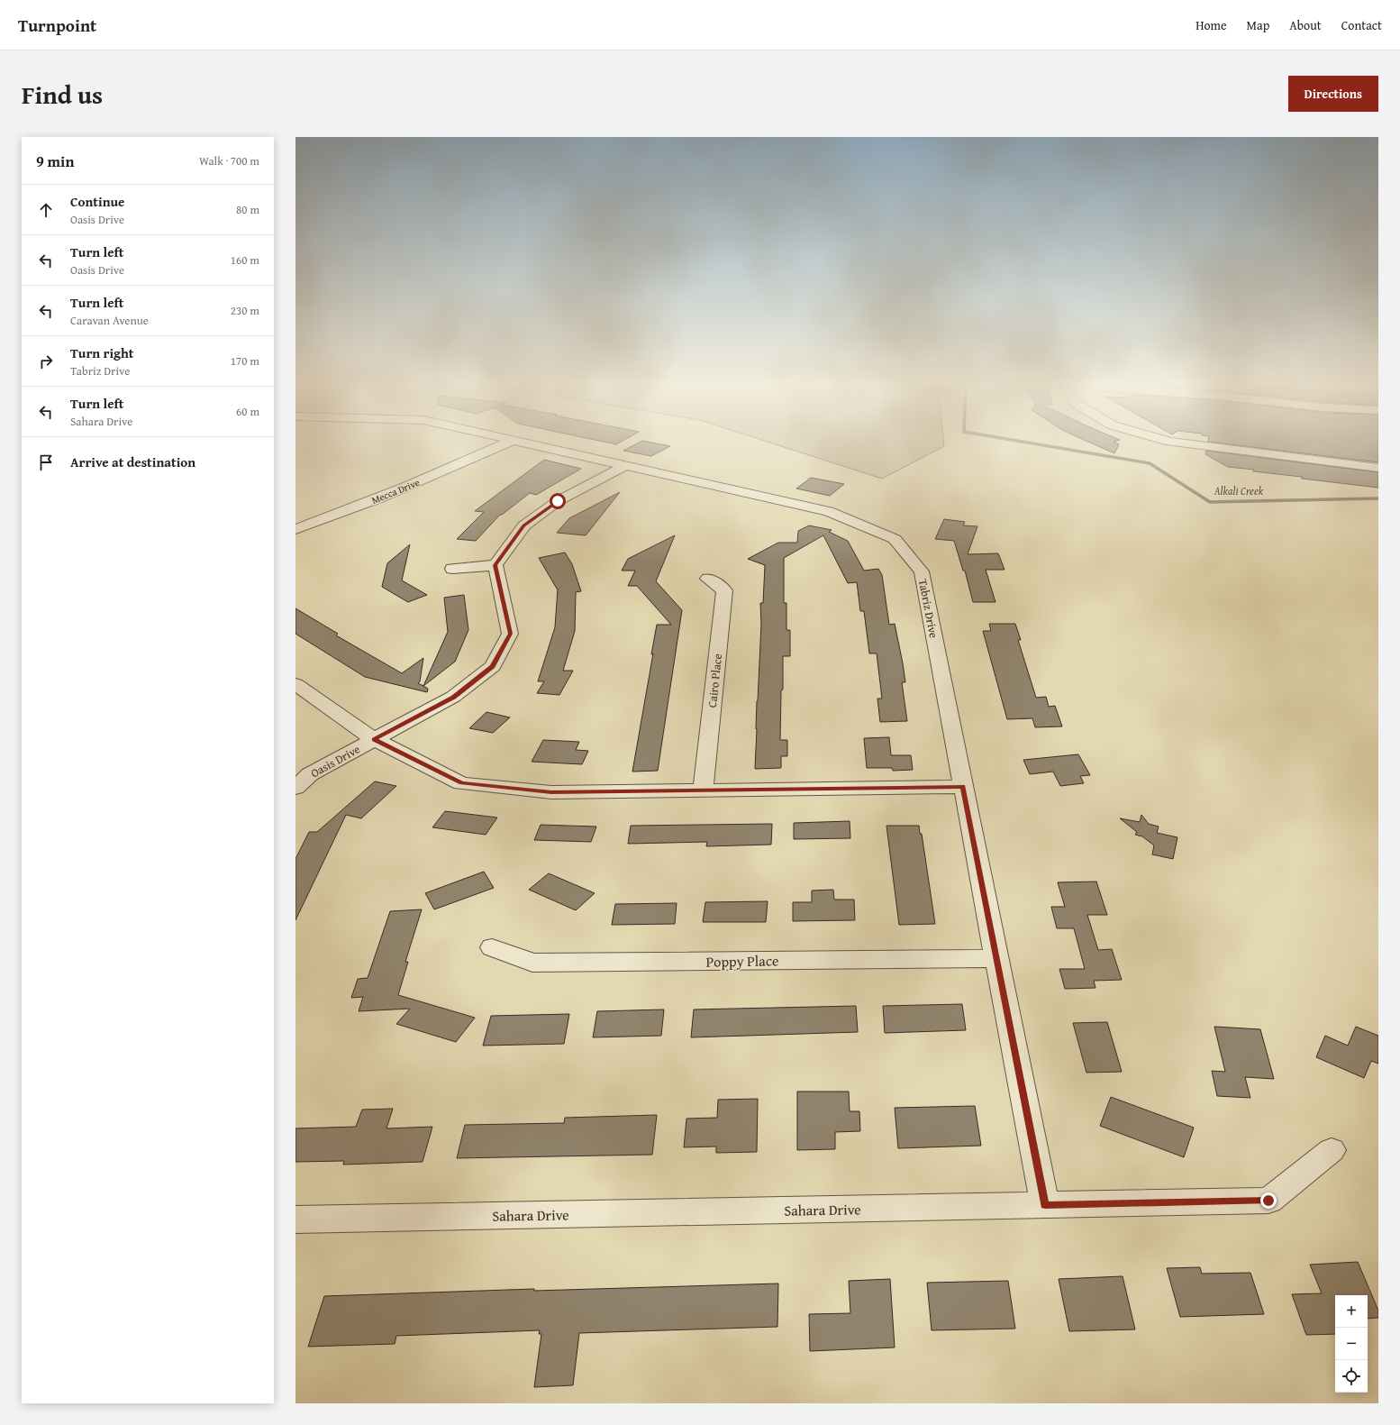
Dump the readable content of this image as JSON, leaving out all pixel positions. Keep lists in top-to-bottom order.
{
  "streets": {
    "street": [
      "Mecca Drive",
      "Tabriz Drive",
      "Cairo Place",
      "Oasis Drive",
      "Poppy Place",
      "Sahara Drive"
    ]
  },
  "crossings": [
    ["Tabriz Drive", "Poppy Place"],
    ["Tabriz Drive", "Sahara Drive"]
  ],
  "water": ["Alkali Creek"],
  "page": {
    "header": "Turnpoint",
    "nav": [
      "Home",
      "Map",
      "About",
      "Contact"
    ],
    "title": "Find us",
    "buttons": "Directions",
    "heading": ["9 min", "Walk · 700 m"],
    "list": [
      ["Continue", "Oasis Drive", "80 m"],
      ["Turn left", "Oasis Drive", "160 m"],
      ["Turn left", "Caravan Avenue", "230 m"],
      ["Turn right", "Tabriz Drive", "170 m"],
      ["Turn left", "Sahara Drive", "60 m"],
      "Arrive at destination"
    ],
    "map_buttons": ["+", "−"]
  }
}
